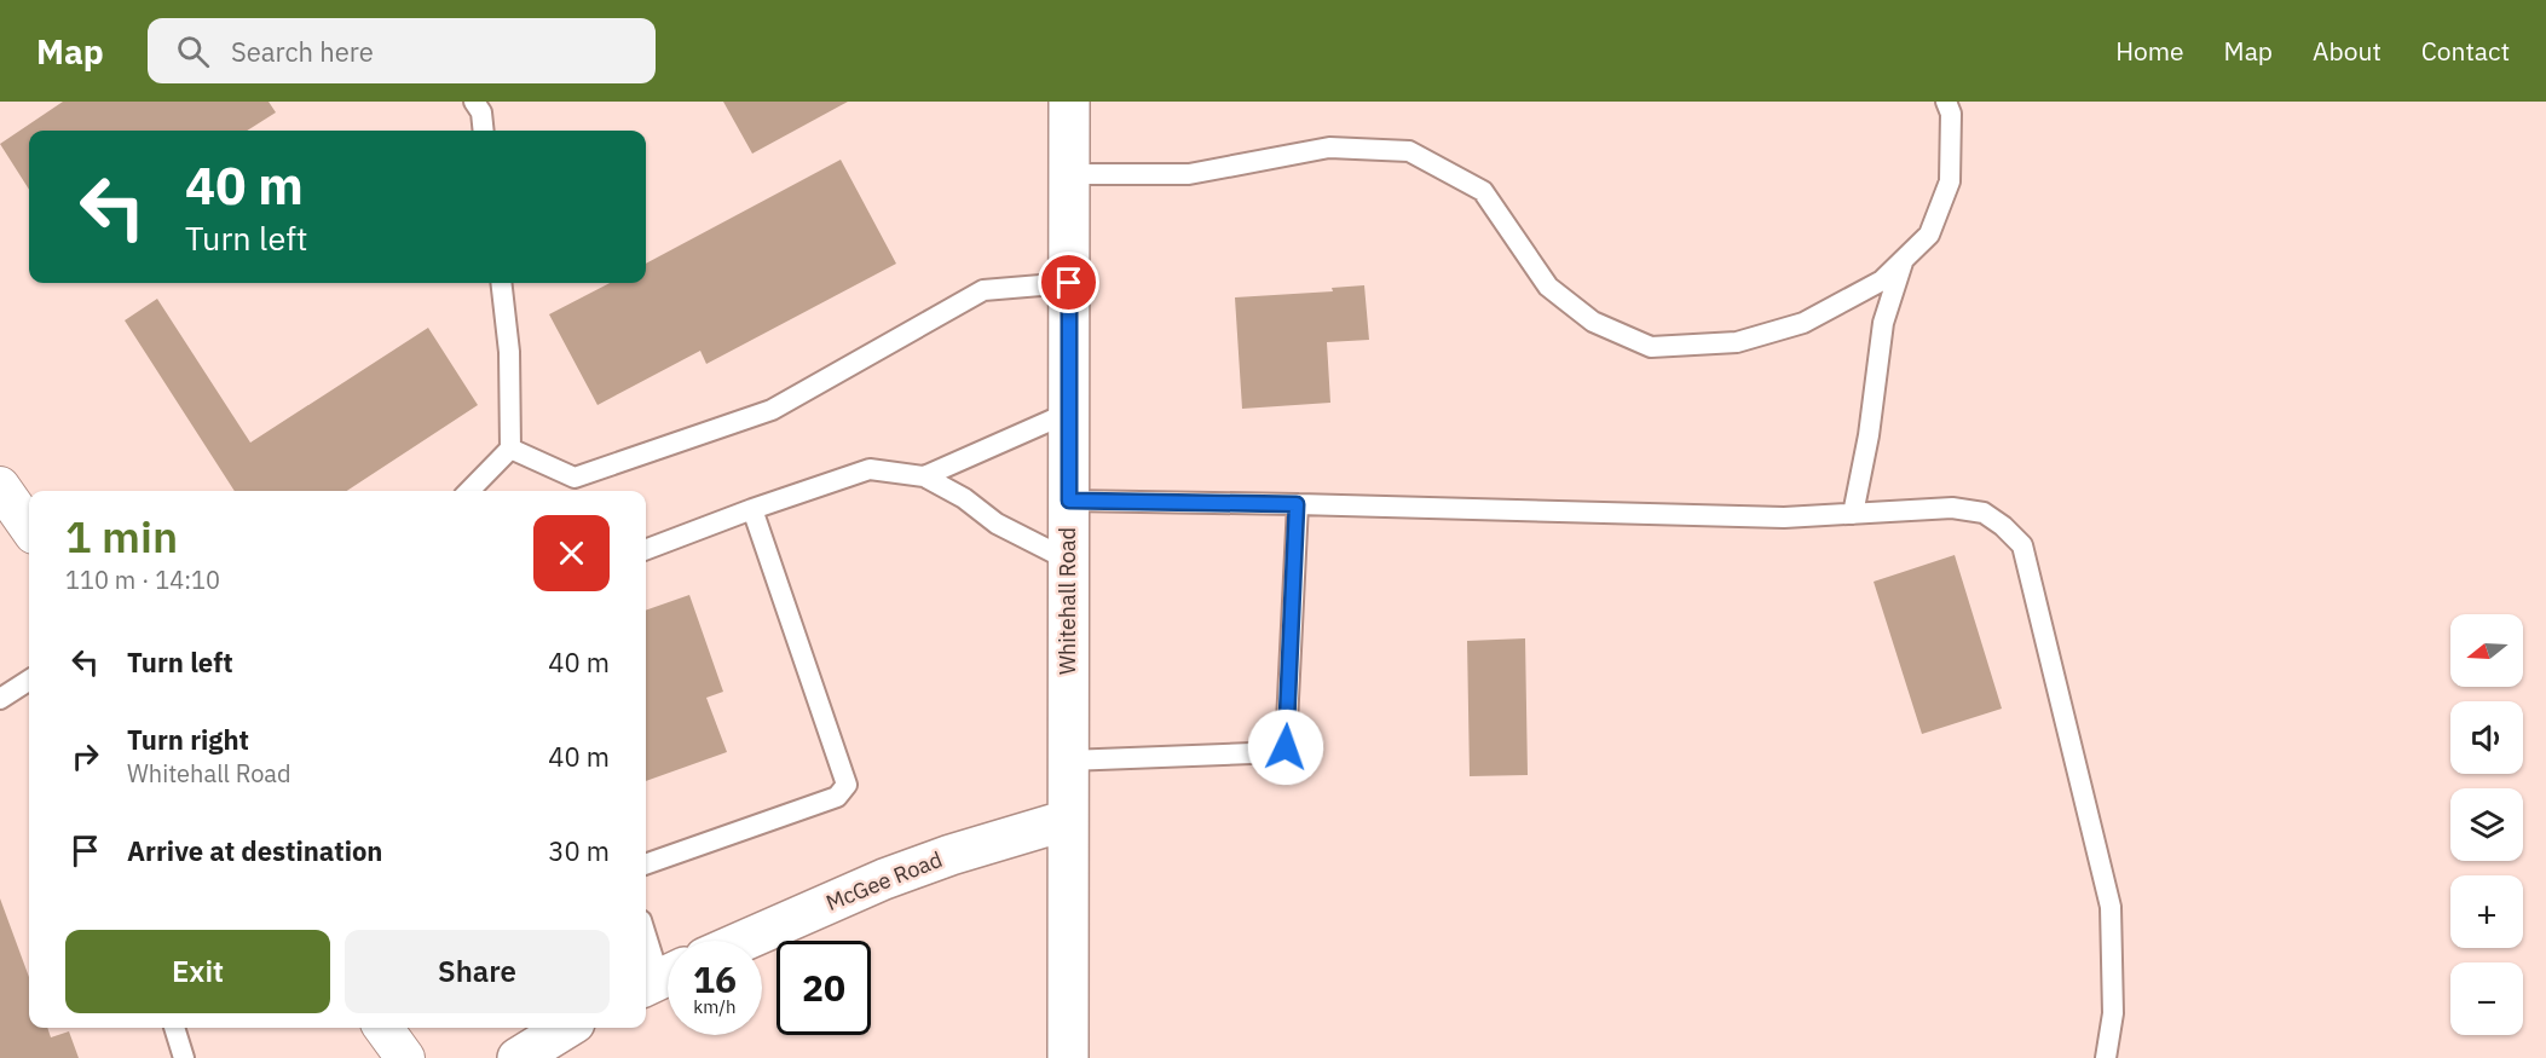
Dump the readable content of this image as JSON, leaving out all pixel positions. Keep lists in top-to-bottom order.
{
  "streets": {
    "main road": ["Whitehall Road", "McGee Road"]
  },
  "crossings": [
    ["Whitehall Road", "McGee Road"]
  ],
  "north": "left",
  "page": {
    "header": "Map",
    "search": "Search here",
    "nav": [
      "Home",
      "Map",
      "About",
      "Contact"
    ],
    "turn": ["40 m", "Turn left"],
    "heading": ["1 min", "110 m · 14:10"],
    "map_buttons": ["+", "−"],
    "list": [
      {
        "name": "Turn left",
        "value": "40 m"
      },
      {
        "name": "Turn right",
        "note": "Whitehall Road",
        "value": "40 m"
      },
      {
        "name": "Arrive at destination",
        "value": "30 m"
      }
    ],
    "buttons": ["Exit", "Share"],
    "speed": "16 km/h",
    "limit": "20"
  }
}
